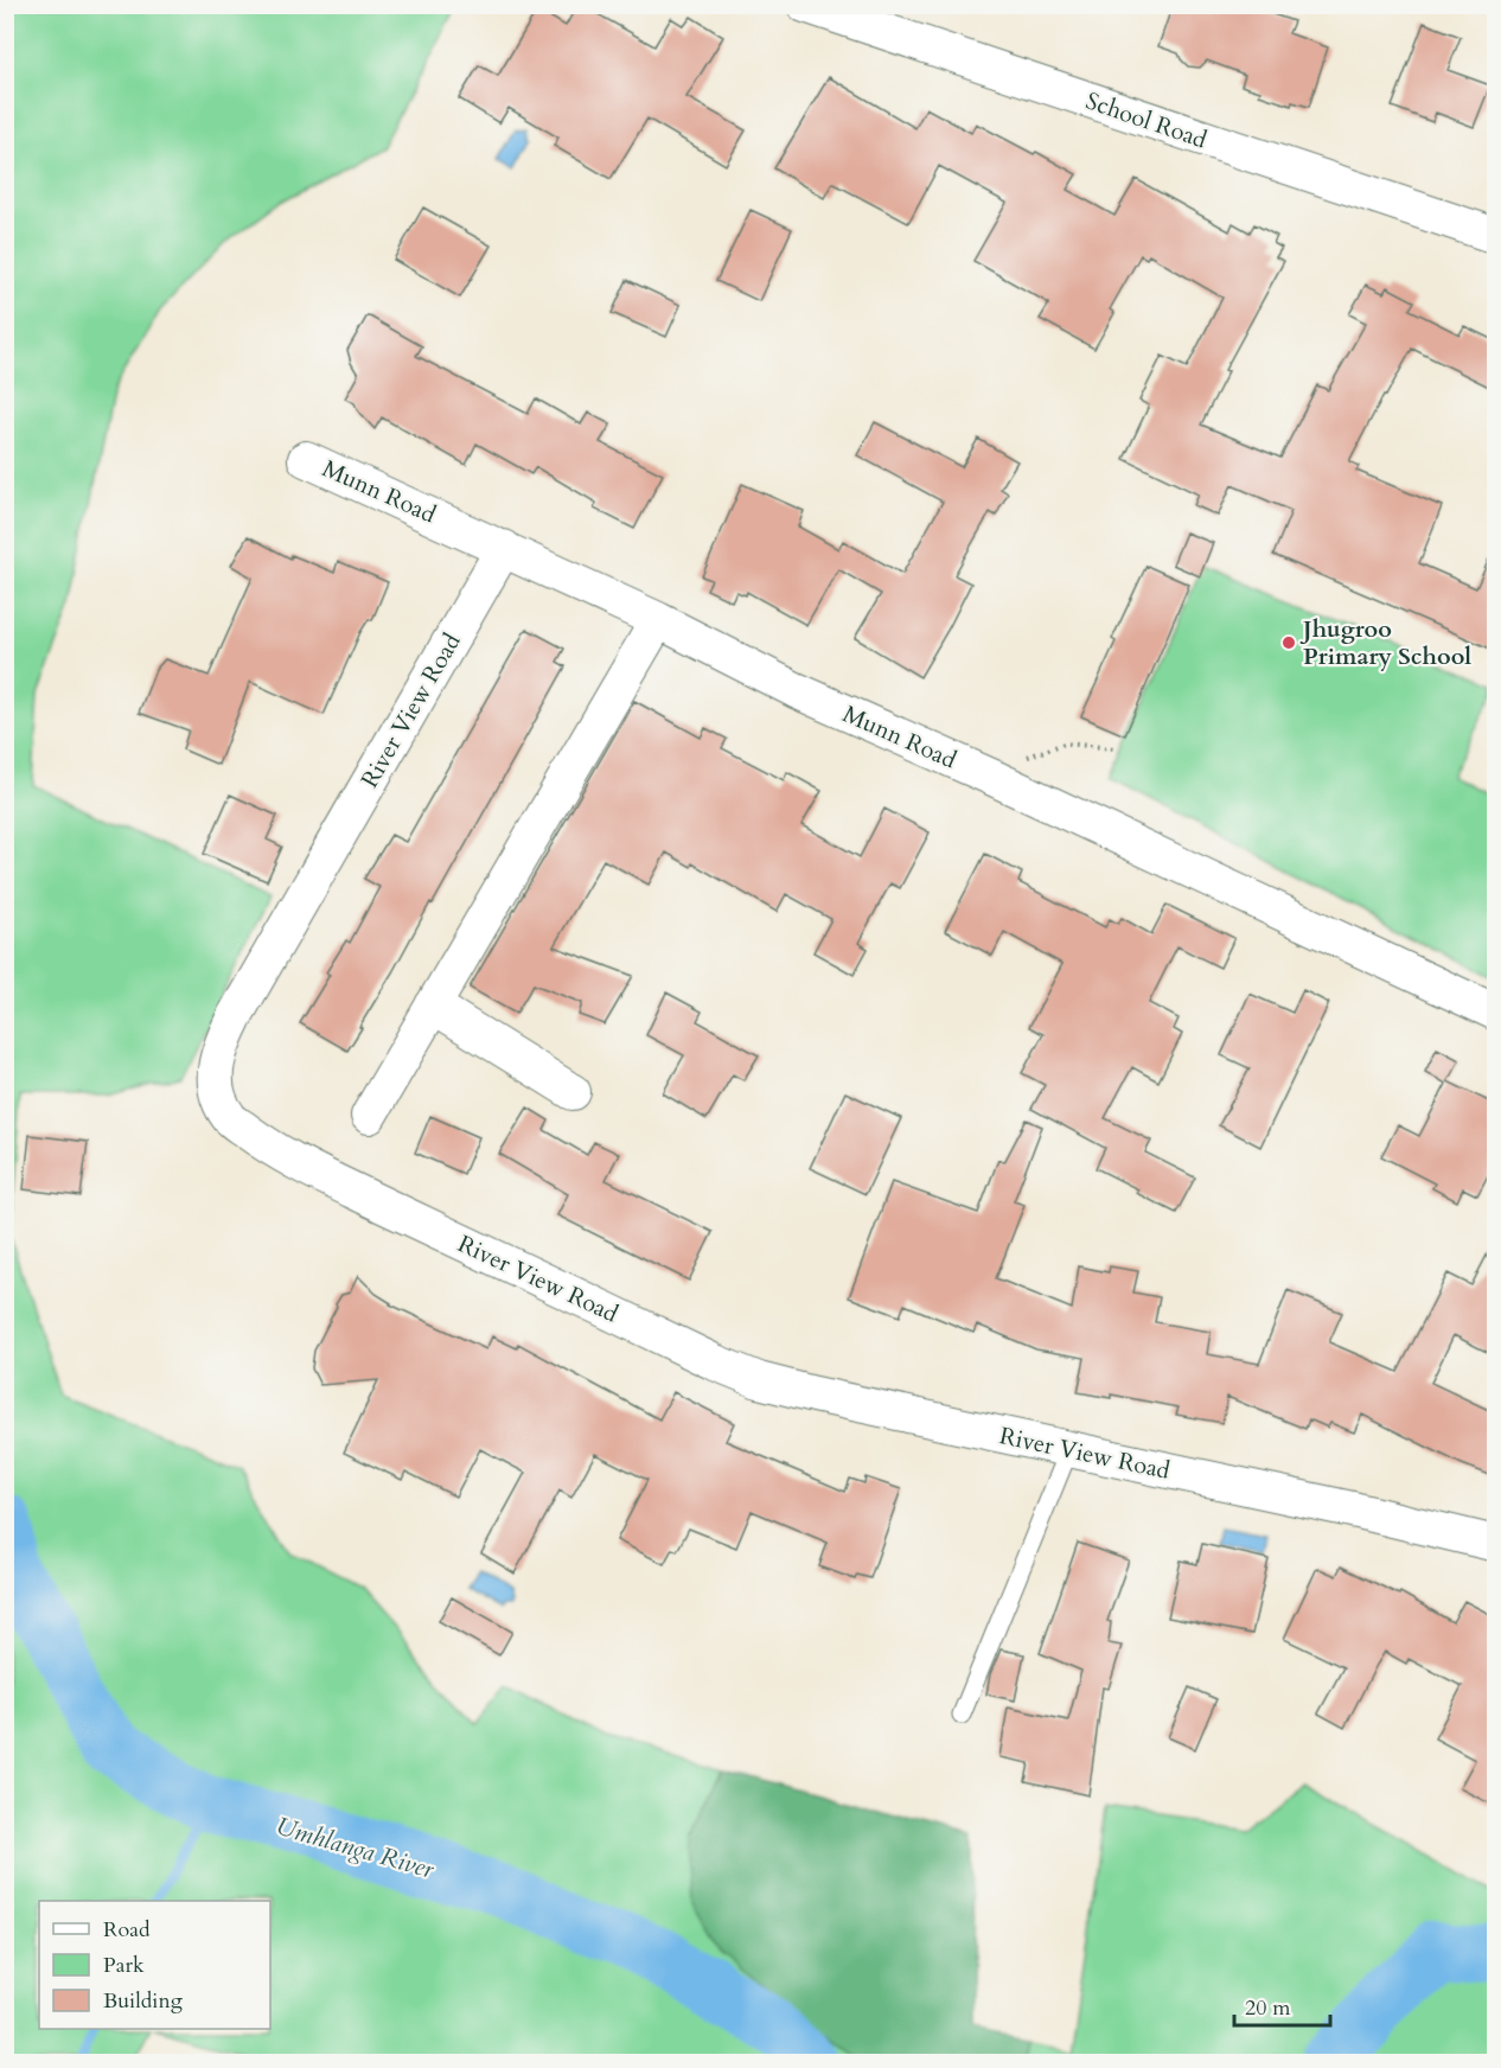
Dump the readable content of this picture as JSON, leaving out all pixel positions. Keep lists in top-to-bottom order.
{
  "streets": {
    "street": ["School Road", "Munn Road", "River View Road"]
  },
  "crossings": [
    ["Munn Road", "River View Road"]
  ],
  "water": ["Umhlanga River"],
  "places": ["Jhugroo Primary School"],
  "legend": ["Road", "Park", "Building"],
  "scale_bar": "20 m"
}
